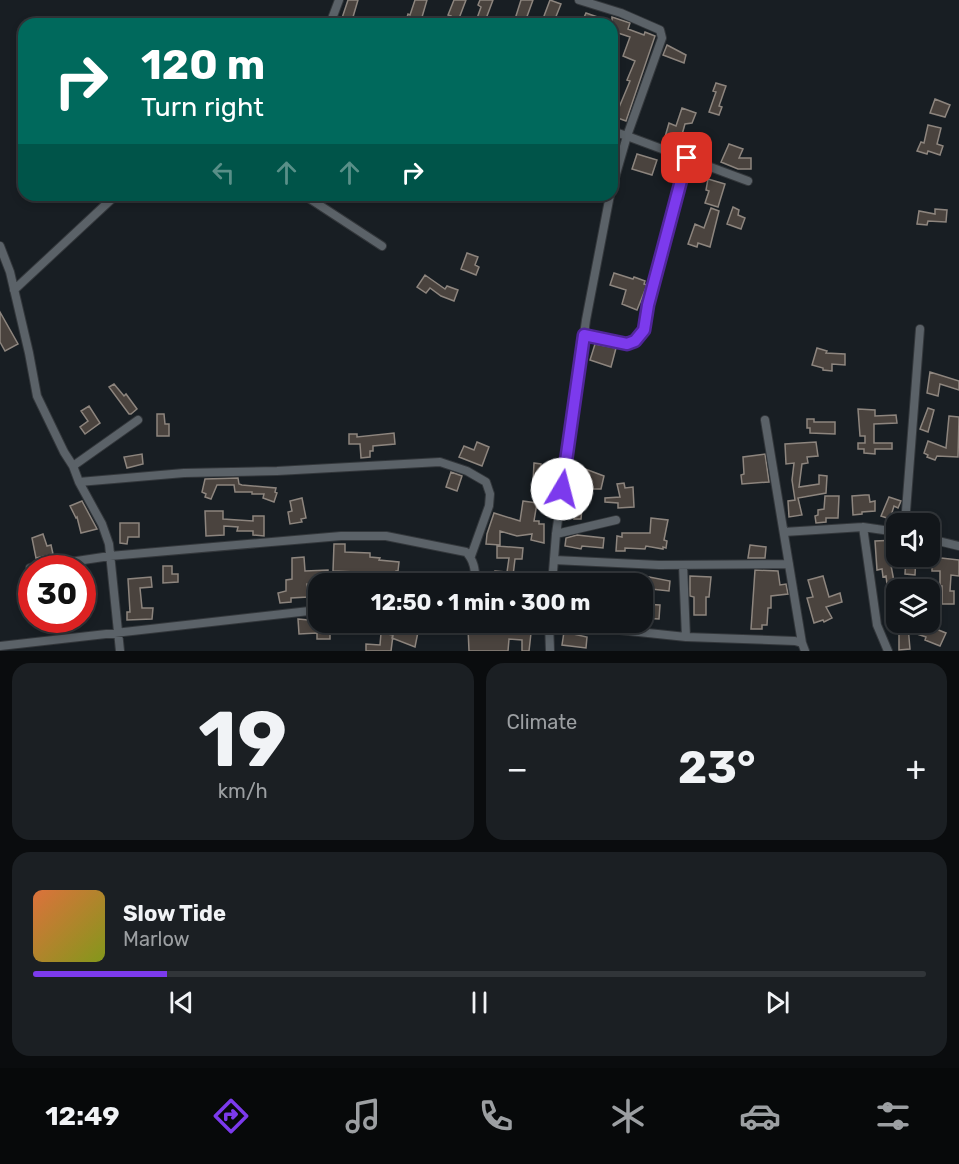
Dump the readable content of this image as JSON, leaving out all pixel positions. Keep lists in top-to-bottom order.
{
  "page": {
    "turn": ["120 m", "Turn right"],
    "limit": "30",
    "trip": "12:50 · 1 min · 300 m",
    "tile": [
      ["19", "km/h"],
      "Climate"
    ],
    "heat": ["−", "23°", "+"],
    "song": ["Slow Tide", "Marlow"],
    "tabs": "12:49"
  }
}
